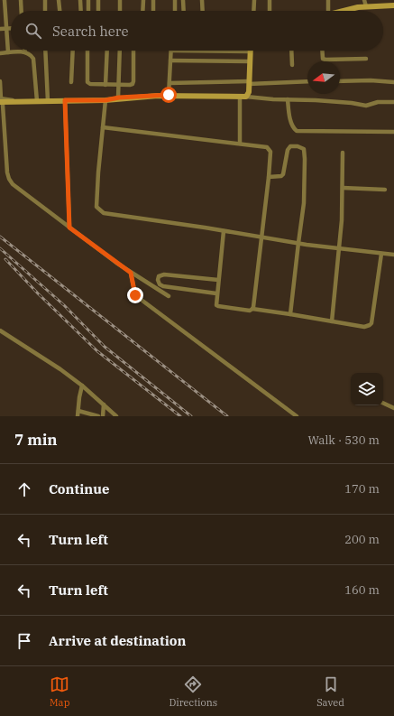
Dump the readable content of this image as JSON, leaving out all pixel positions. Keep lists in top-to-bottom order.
{
  "north": "left",
  "page": {
    "search": "Search here",
    "heading": ["7 min", "Walk · 530 m"],
    "list": [
      ["Continue", "170 m"],
      ["Turn left", "200 m"],
      ["Turn left", "160 m"],
      "Arrive at destination"
    ],
    "nav": ["Map", "Directions", "Saved"]
  }
}
